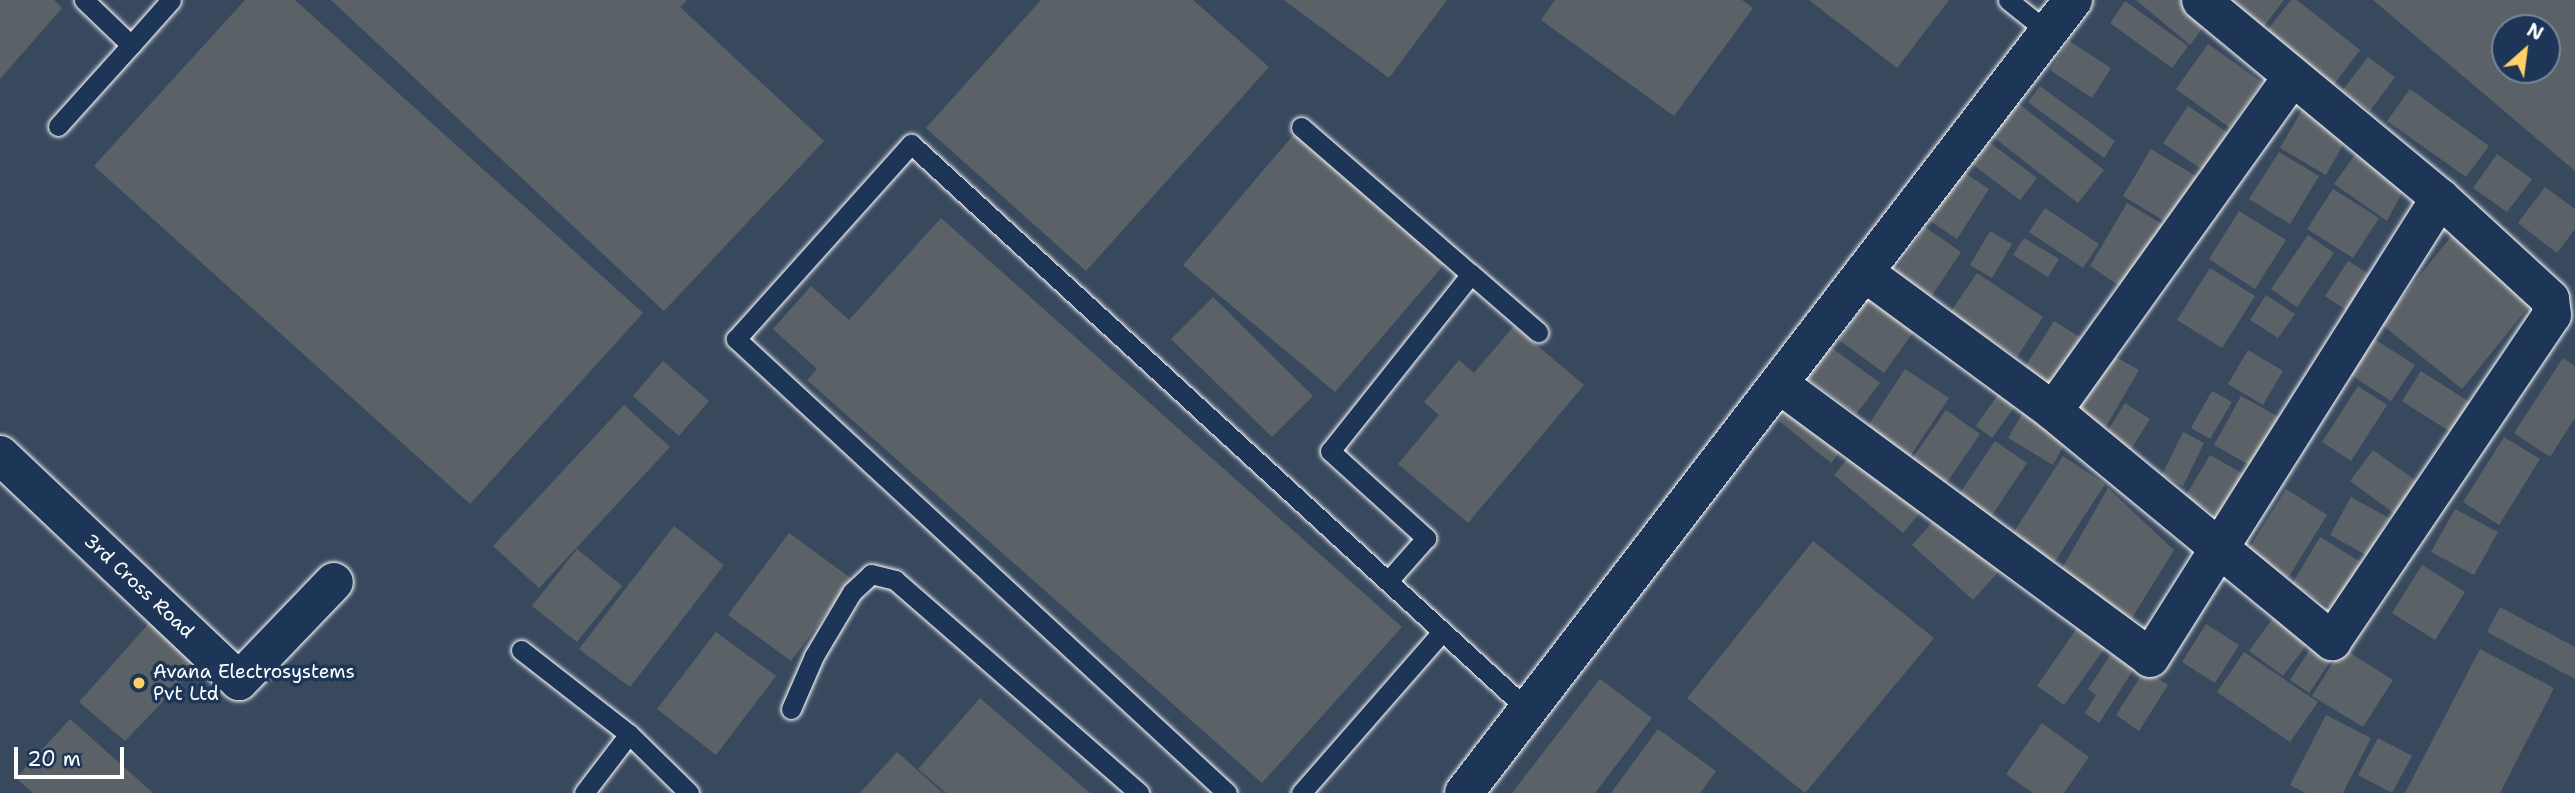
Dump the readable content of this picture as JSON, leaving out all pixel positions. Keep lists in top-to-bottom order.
{
  "streets": {
    "street": ["3rd Cross Road"]
  },
  "places": ["Avana Electrosystems Pvt Ltd"],
  "scale_bar": "20 m",
  "north": "top right"
}
